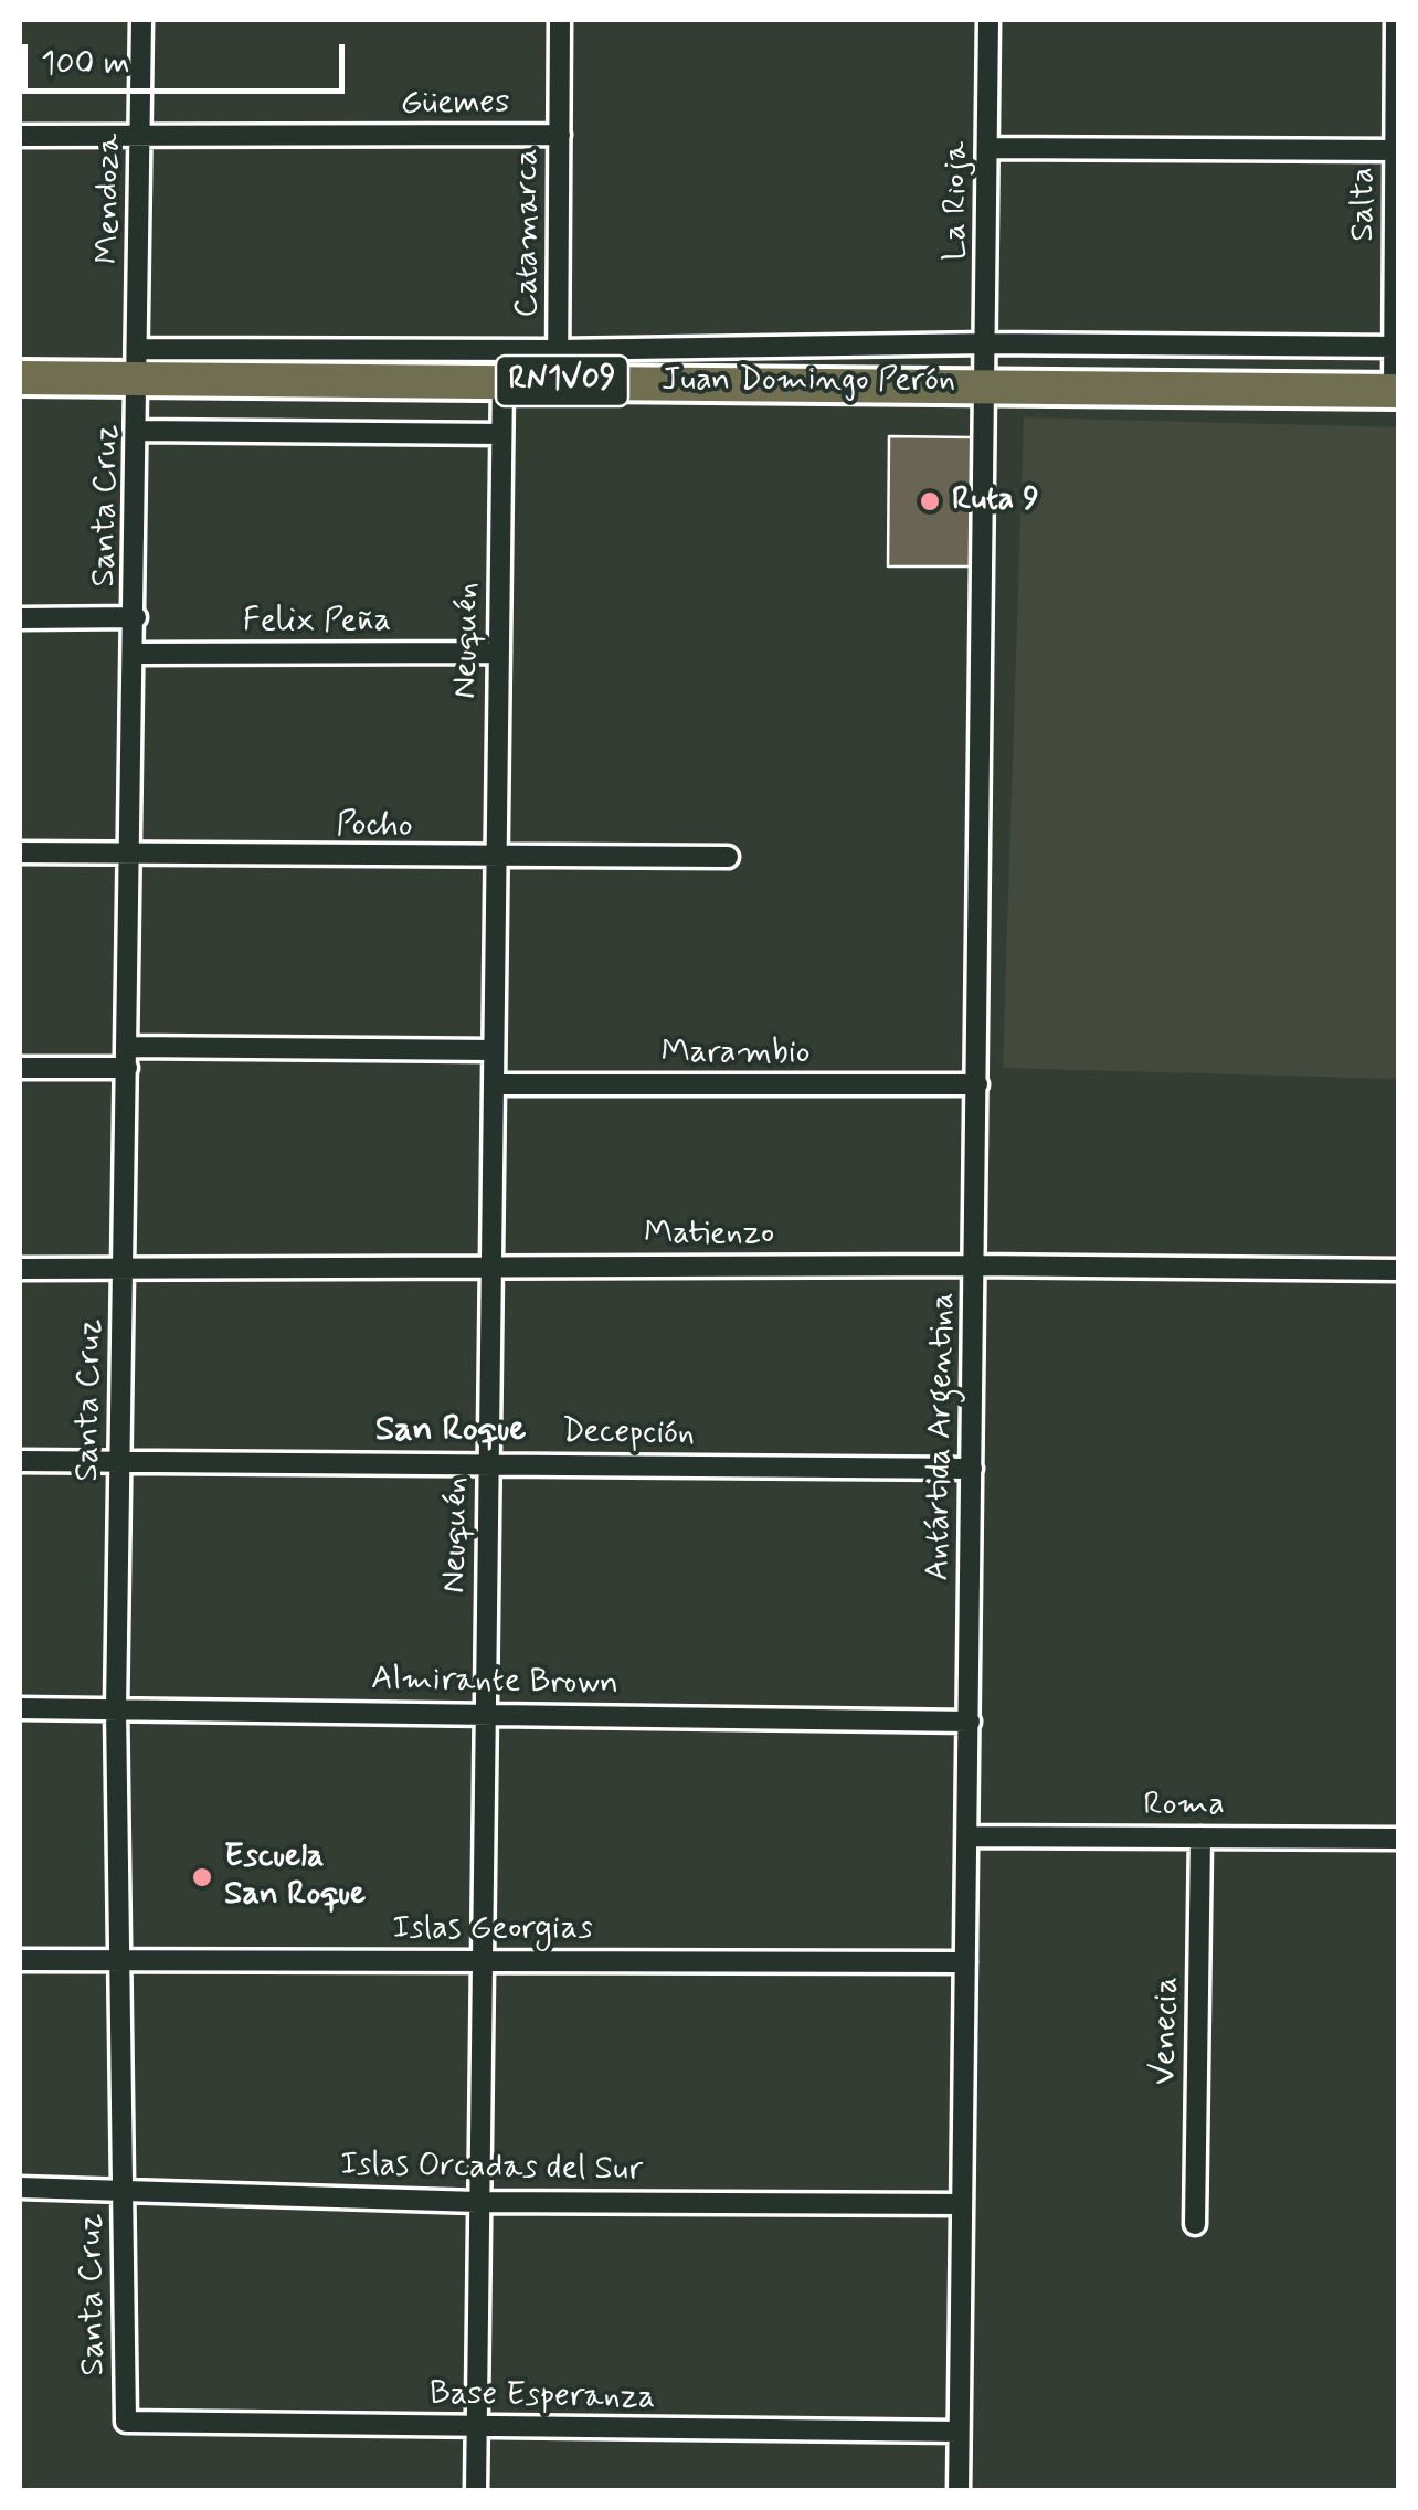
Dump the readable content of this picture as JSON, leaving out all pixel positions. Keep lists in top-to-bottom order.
{
  "streets": {
    "main road": ["RN1V09", "Juan Domingo Perón"],
    "street": [
      "Güemes",
      "Mendoza",
      "La Rioja",
      "Salta",
      "Catamarca",
      "Santa Cruz",
      "Felix Peña",
      "Neuquén",
      "Pocho",
      "Marambio",
      "Matienzo",
      "Decepción",
      "Antártida Argentina",
      "Almirante Brown",
      "Roma",
      "Islas Georgias",
      "Venecia",
      "Islas Orcadas del Sur",
      "Base Esperanza"
    ]
  },
  "crossings": [
    ["Güemes", "Mendoza"],
    ["Güemes", "Catamarca"],
    ["Mendoza", "Juan Domingo Perón"],
    ["Mendoza", "Santa Cruz"],
    ["La Rioja", "Juan Domingo Perón"],
    ["La Rioja", "Antártida Argentina"],
    ["Salta", "Juan Domingo Perón"],
    ["Catamarca", "Juan Domingo Perón"],
    ["Juan Domingo Perón", "Santa Cruz"],
    ["Juan Domingo Perón", "Neuquén"],
    ["Juan Domingo Perón", "Antártida Argentina"],
    ["Santa Cruz", "Felix Peña"],
    ["Santa Cruz", "Pocho"],
    ["Santa Cruz", "Matienzo"],
    ["Santa Cruz", "Decepción"],
    ["Santa Cruz", "Almirante Brown"],
    ["Santa Cruz", "Islas Georgias"],
    ["Santa Cruz", "Islas Orcadas del Sur"],
    ["Santa Cruz", "Base Esperanza"],
    ["Felix Peña", "Neuquén"],
    ["Neuquén", "Pocho"],
    ["Neuquén", "Marambio"],
    ["Neuquén", "Matienzo"],
    ["Neuquén", "Decepción"],
    ["Neuquén", "Almirante Brown"],
    ["Neuquén", "Islas Georgias"],
    ["Neuquén", "Islas Orcadas del Sur"],
    ["Neuquén", "Base Esperanza"],
    ["Marambio", "Antártida Argentina"],
    ["Matienzo", "Antártida Argentina"],
    ["Decepción", "Antártida Argentina"],
    ["Antártida Argentina", "Almirante Brown"],
    ["Antártida Argentina", "Roma"],
    ["Antártida Argentina", "Islas Georgias"],
    ["Antártida Argentina", "Islas Orcadas del Sur"],
    ["Antártida Argentina", "Base Esperanza"],
    ["Roma", "Venecia"]
  ],
  "districts": ["San Roque"],
  "places": ["Ruta 9", "Escuela San Roque"],
  "scale_bar": "100 m"
}
